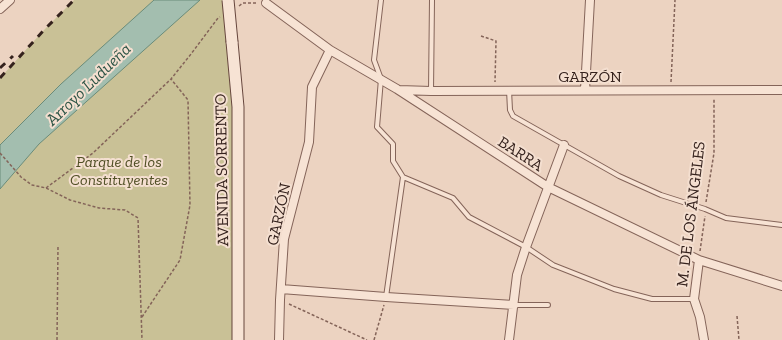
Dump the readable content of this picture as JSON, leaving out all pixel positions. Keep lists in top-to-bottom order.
{
  "streets": {
    "main road": ["AVENIDA SORRENTO"],
    "street": ["GARZÓN", "BARRA", "M. DE LOS ÁNGELES"]
  },
  "crossings": [
    ["GARZÓN", "BARRA"],
    ["GARZÓN", "M. DE LOS ÁNGELES"],
    ["BARRA", "M. DE LOS ÁNGELES"]
  ],
  "water": ["Arroyo Ludueña"],
  "parks": ["Parque de los Constituyentes"]
}
